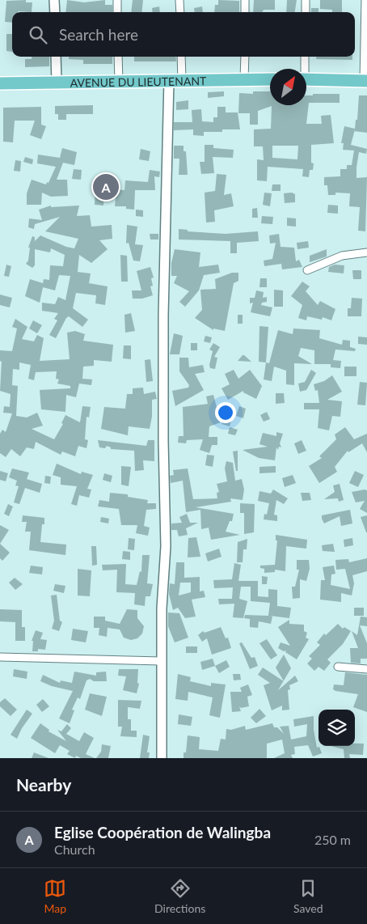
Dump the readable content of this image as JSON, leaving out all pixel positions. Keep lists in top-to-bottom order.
{
  "streets": {
    "main road": ["AVENUE DU LIEUTENANT"]
  },
  "north": "top right",
  "page": {
    "search": "Search here",
    "pins": "A",
    "heading": "Nearby",
    "list": [
      {
        "mark": "A",
        "name": "Eglise Coopération de Walingba",
        "note": "Church",
        "value": "250 m"
      }
    ],
    "nav": ["Map", "Directions", "Saved"]
  }
}
